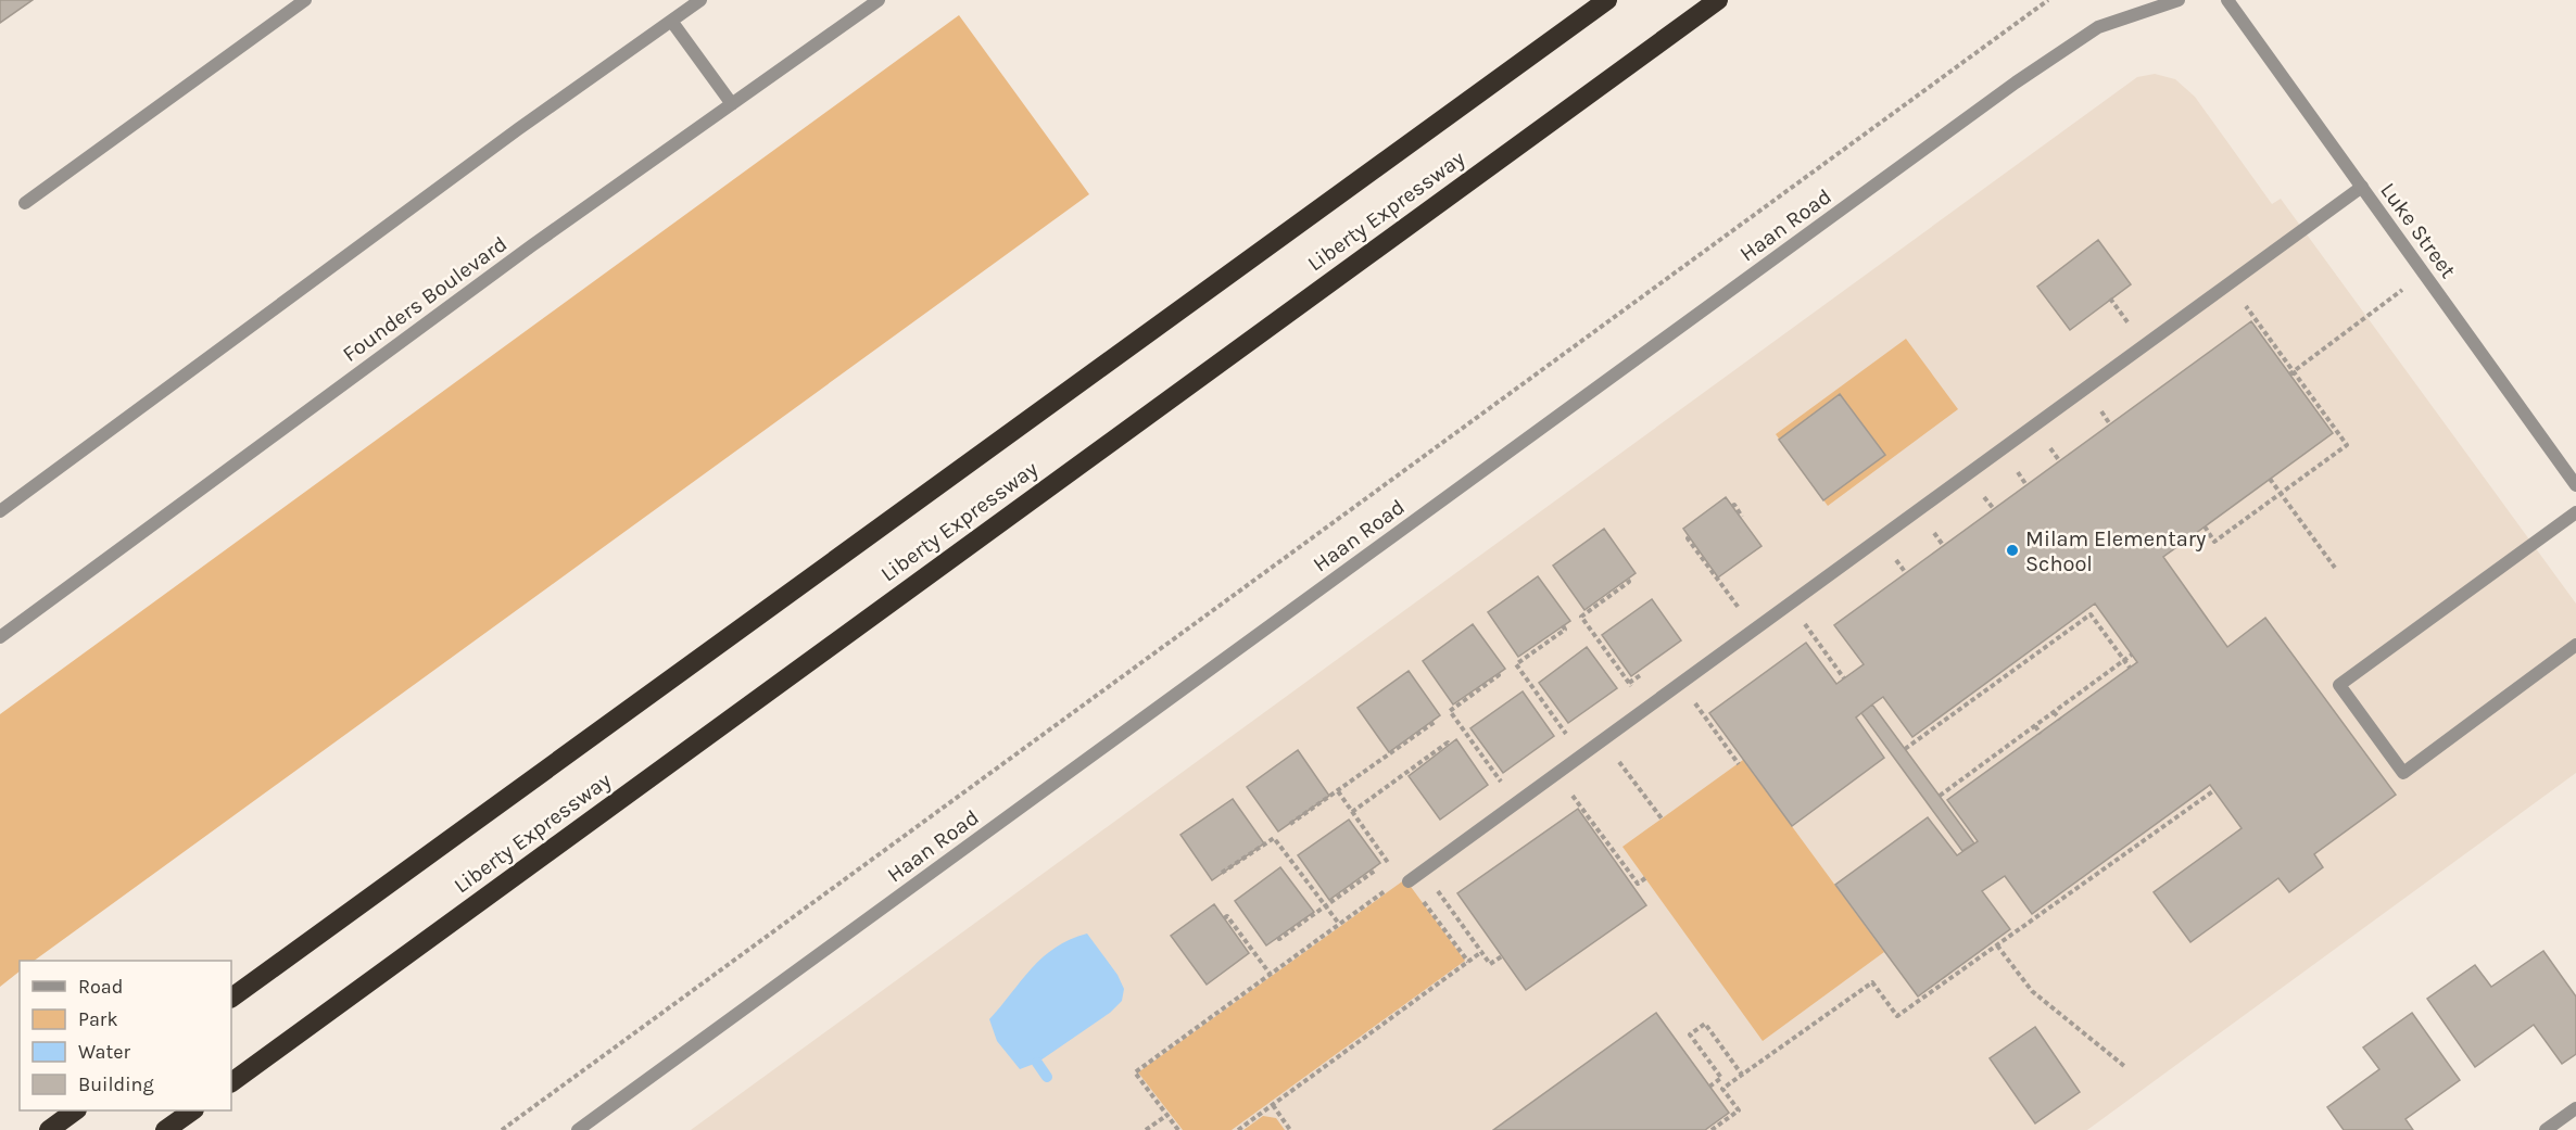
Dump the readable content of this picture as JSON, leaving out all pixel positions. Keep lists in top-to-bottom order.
{
  "streets": {
    "highway": ["Liberty Expressway"],
    "street": ["Haan Road", "Luke Street", "Founders Boulevard"]
  },
  "places": ["Milam Elementary School"],
  "legend": [
    "Road",
    "Park",
    "Water",
    "Building"
  ]
}
